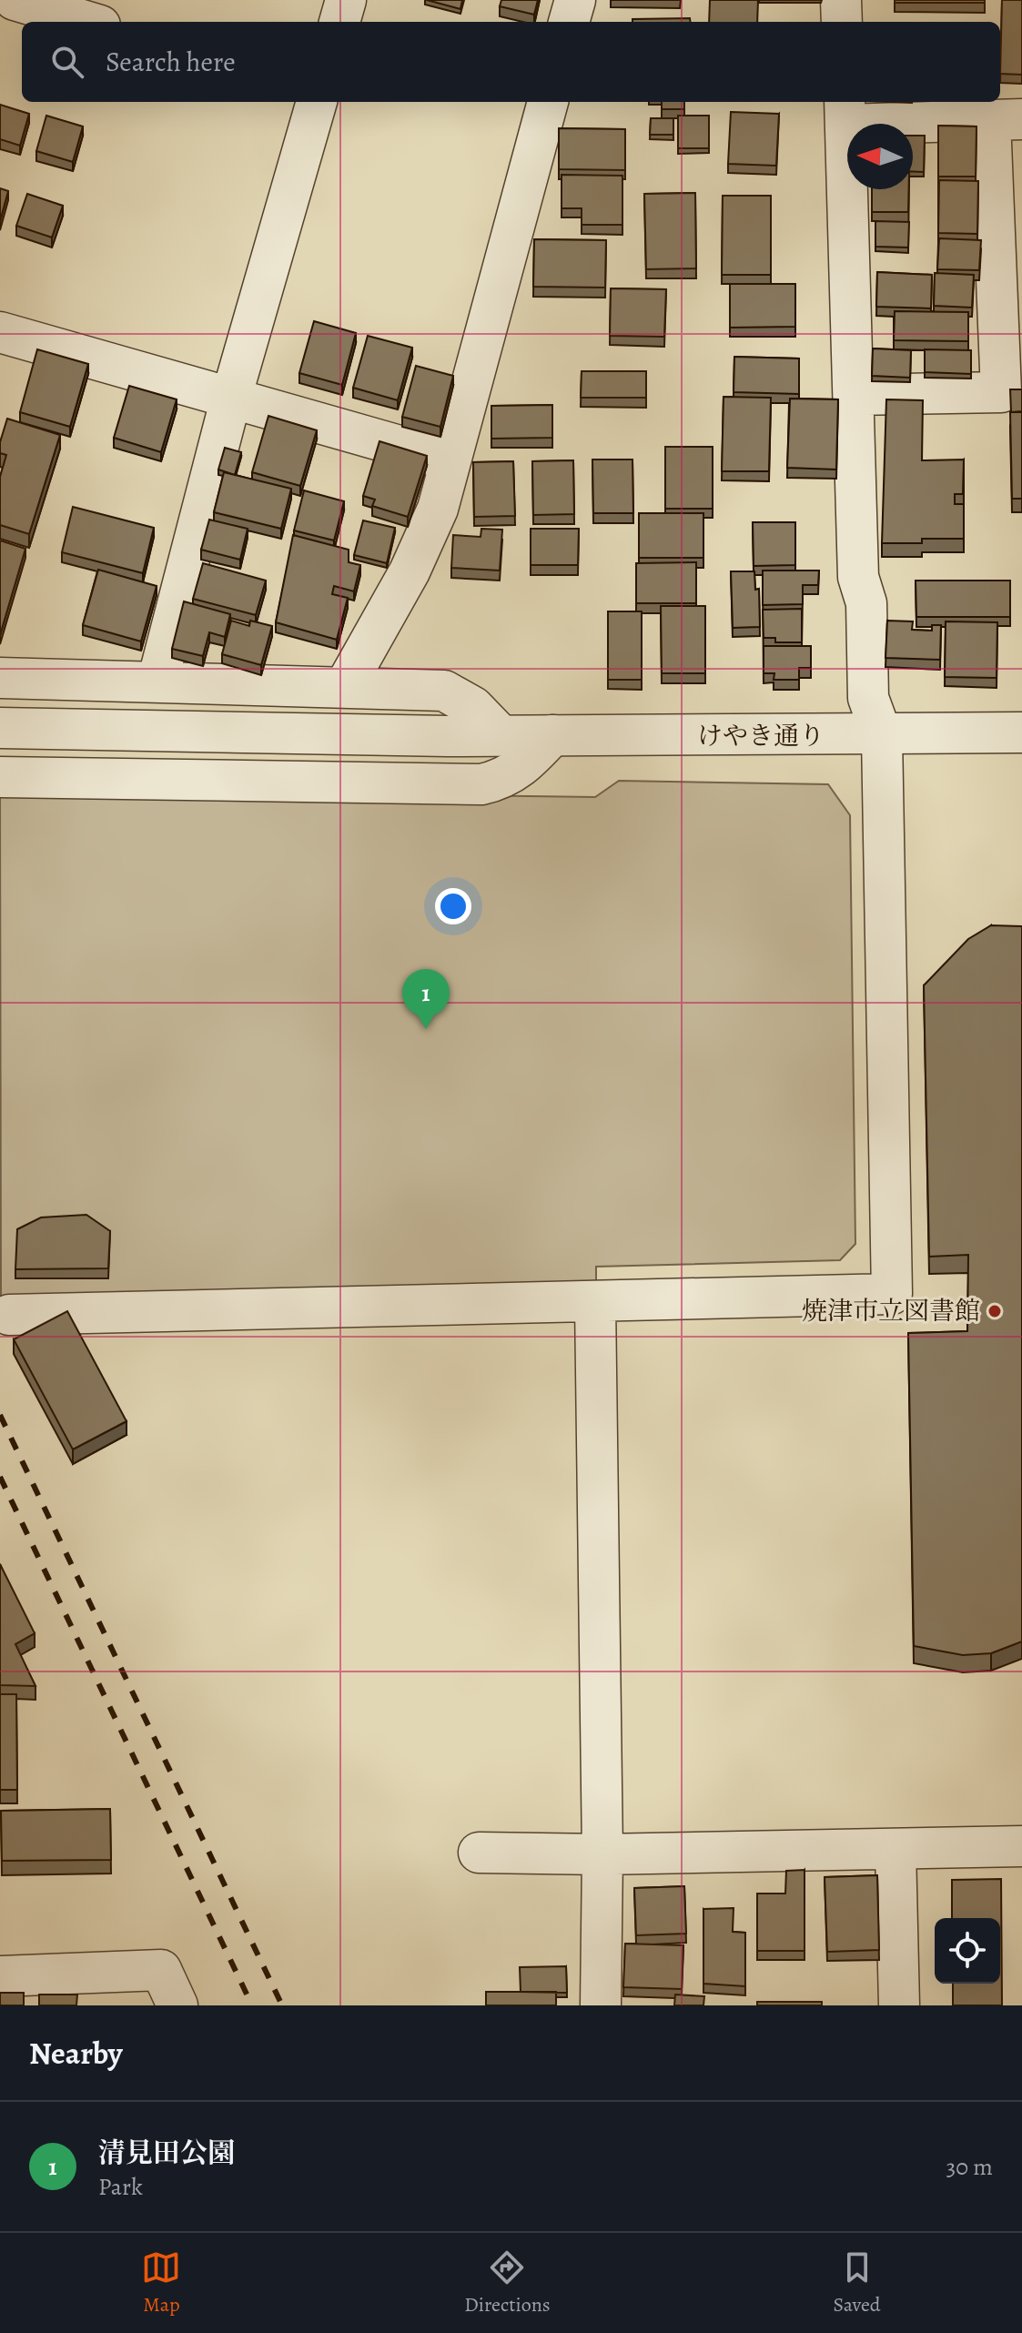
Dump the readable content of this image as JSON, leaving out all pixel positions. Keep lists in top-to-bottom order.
{
  "streets": {
    "street": ["けやき通り"]
  },
  "places": ["焼津市立図書館"],
  "north": "left",
  "page": {
    "search": "Search here",
    "pins": "1",
    "heading": "Nearby",
    "list": [
      {
        "mark": "1",
        "name": "清見田公園",
        "note": "Park",
        "value": "30 m"
      }
    ],
    "nav": ["Map", "Directions", "Saved"]
  }
}
